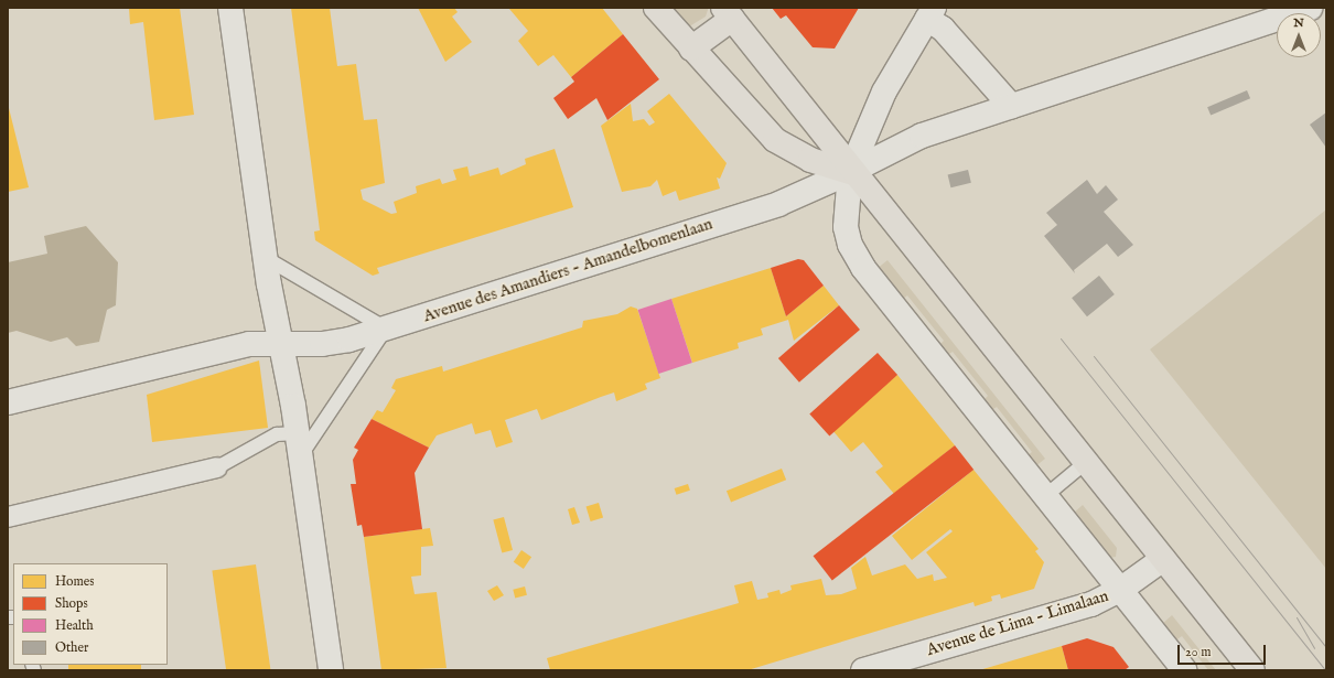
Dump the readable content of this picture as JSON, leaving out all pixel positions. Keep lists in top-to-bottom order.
{
  "streets": {
    "street": ["Avenue des Amandiers - Amandelbomenlaan", "Avenue de Lima - Limalaan"]
  },
  "legend": [
    "Homes",
    "Shops",
    "Health",
    "Other"
  ],
  "scale_bar": "20 m",
  "north": "top"
}
